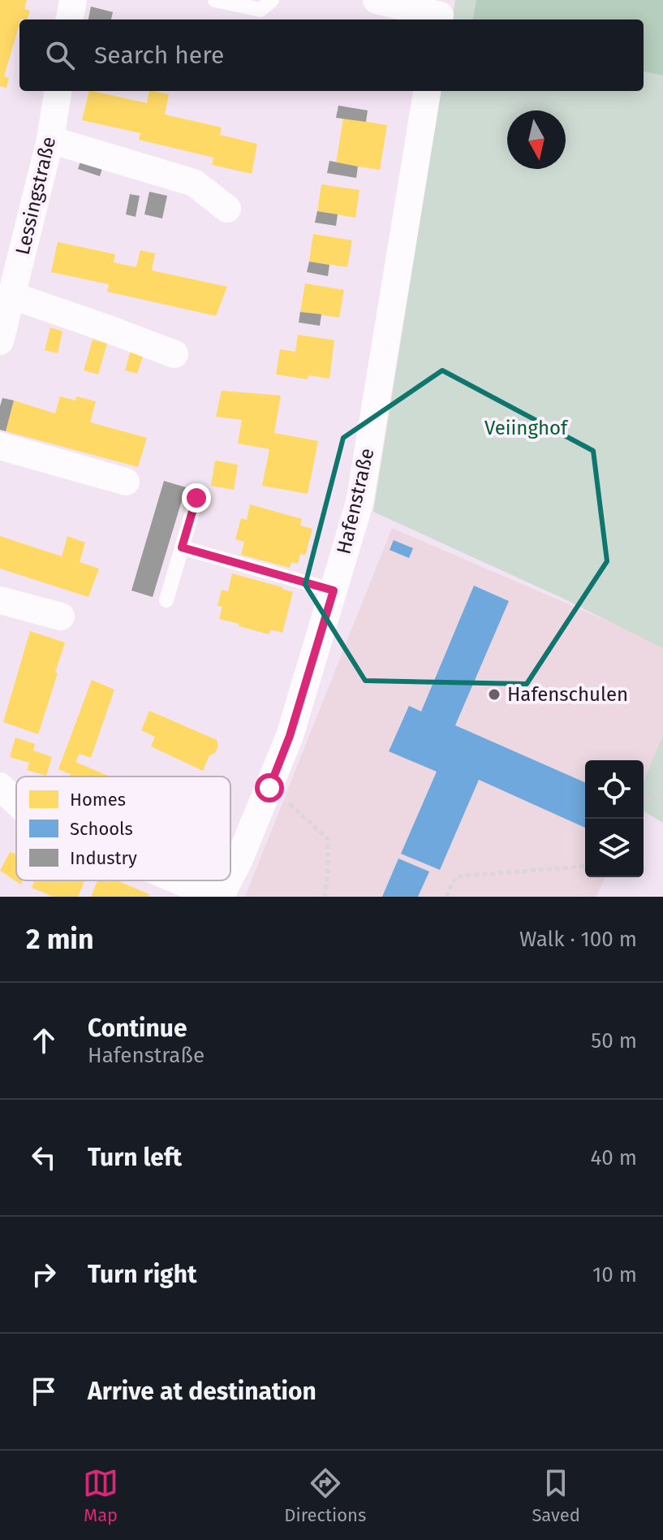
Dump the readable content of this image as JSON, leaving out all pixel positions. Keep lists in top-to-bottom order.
{
  "streets": {
    "street": ["Lessingstraße", "Hafenstraße"]
  },
  "parks": ["Veiinghof"],
  "places": ["Hafenschulen"],
  "legend": ["Homes", "Schools", "Industry"],
  "north": "bottom",
  "page": {
    "search": "Search here",
    "heading": ["2 min", "Walk · 100 m"],
    "list": [
      ["Continue", "Hafenstraße", "50 m"],
      ["Turn left", "40 m"],
      ["Turn right", "10 m"],
      "Arrive at destination"
    ],
    "nav": ["Map", "Directions", "Saved"]
  }
}
